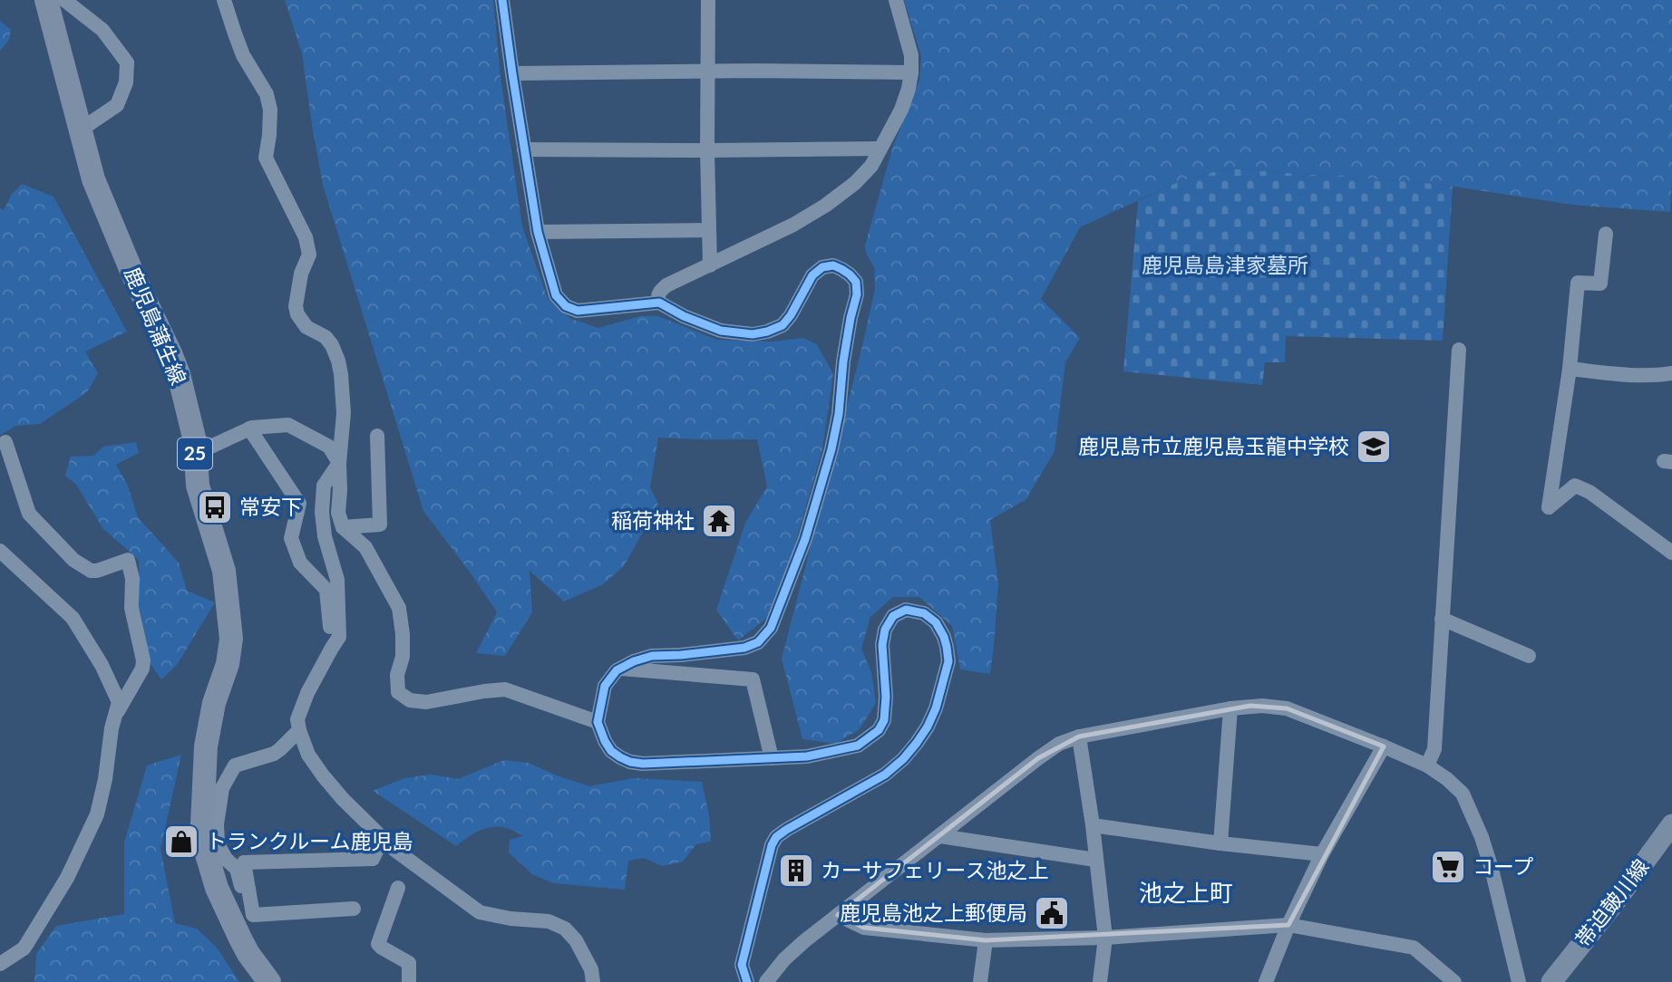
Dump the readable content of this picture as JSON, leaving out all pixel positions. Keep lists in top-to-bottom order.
{
  "streets": {
    "main road": ["鹿児島蒲生線", "25"],
    "street": ["帯迫皷川線"]
  },
  "districts": ["池之上町"],
  "parks": ["鹿児島島津家墓所"],
  "places": {
    "school or university": ["鹿児島市立鹿児島玉龍中学校"],
    "bus stop": ["常安下"],
    "temple": ["稲荷神社"],
    "shop": ["トランクルーム鹿児島"],
    "supermarket": ["コープ"],
    "building": ["カーサフェリース池之上"],
    "public building": ["鹿児島池之上郵便局"]
  }
}
